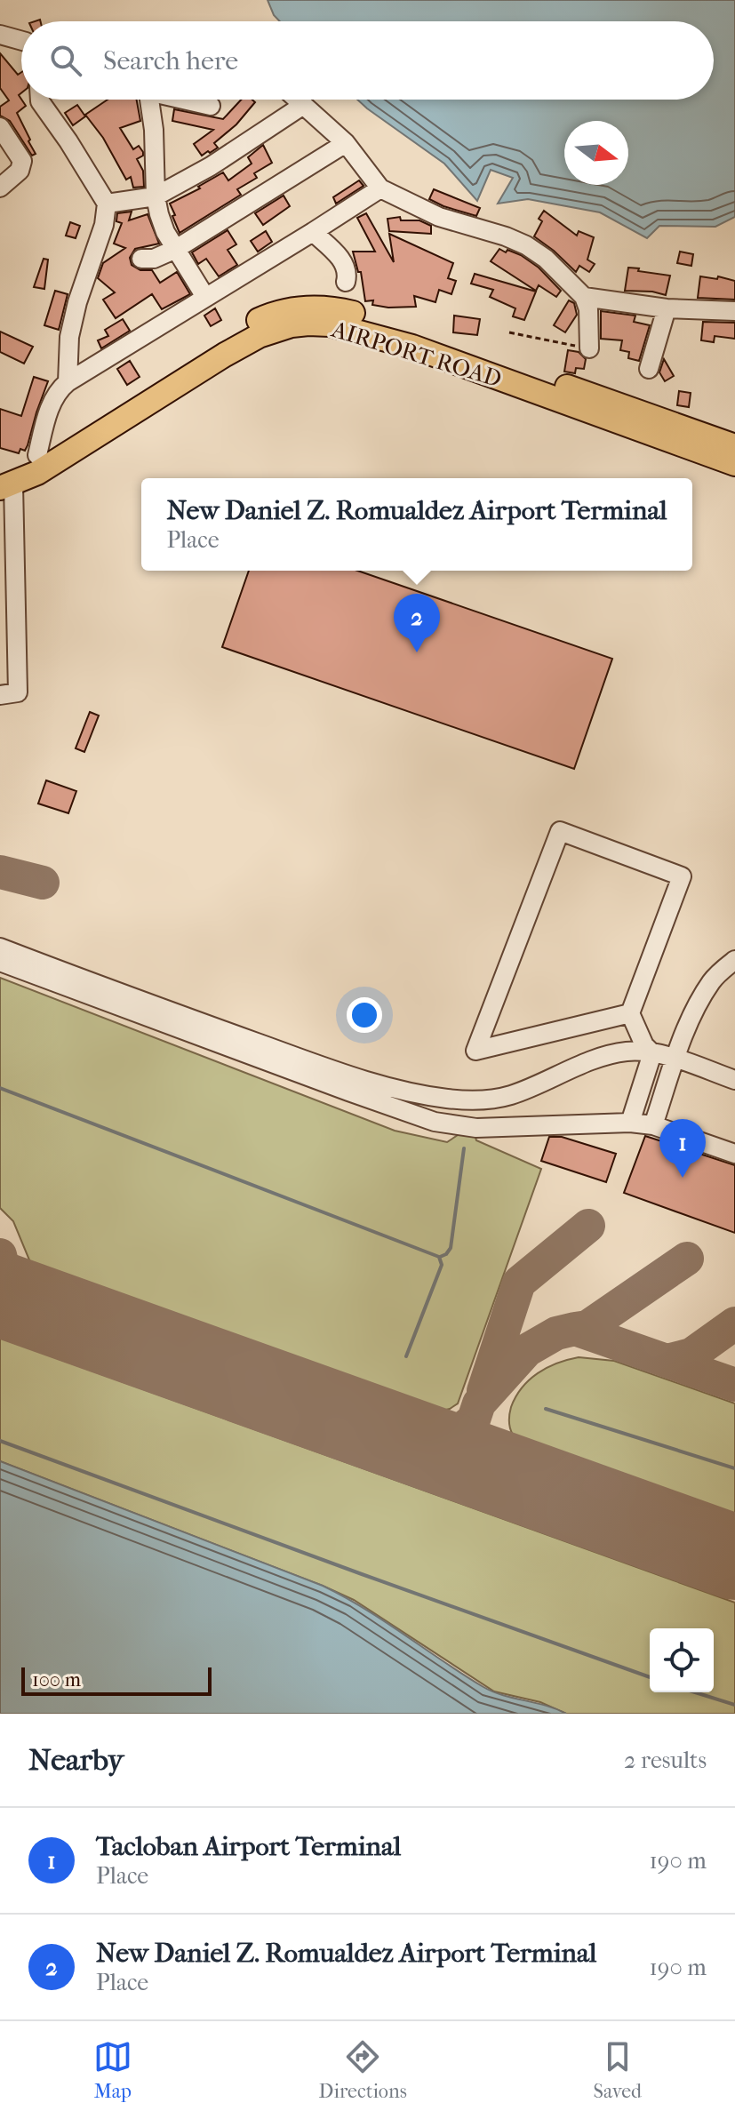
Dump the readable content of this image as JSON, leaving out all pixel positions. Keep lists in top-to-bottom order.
{
  "streets": {
    "main road": ["AIRPORT ROAD"]
  },
  "scale_bar": "100 m",
  "north": "right",
  "page": {
    "search": "Search here",
    "popup": ["New Daniel Z. Romualdez Airport Terminal", "Place"],
    "pins": ["2", "1"],
    "scale": "100 m",
    "heading": ["Nearby", "2 results"],
    "list": [
      {
        "mark": "1",
        "name": "Tacloban Airport Terminal",
        "note": "Place",
        "value": "190 m"
      },
      {
        "mark": "2",
        "name": "New Daniel Z. Romualdez Airport Terminal",
        "note": "Place",
        "value": "190 m"
      }
    ],
    "nav": ["Map", "Directions", "Saved"]
  }
}
